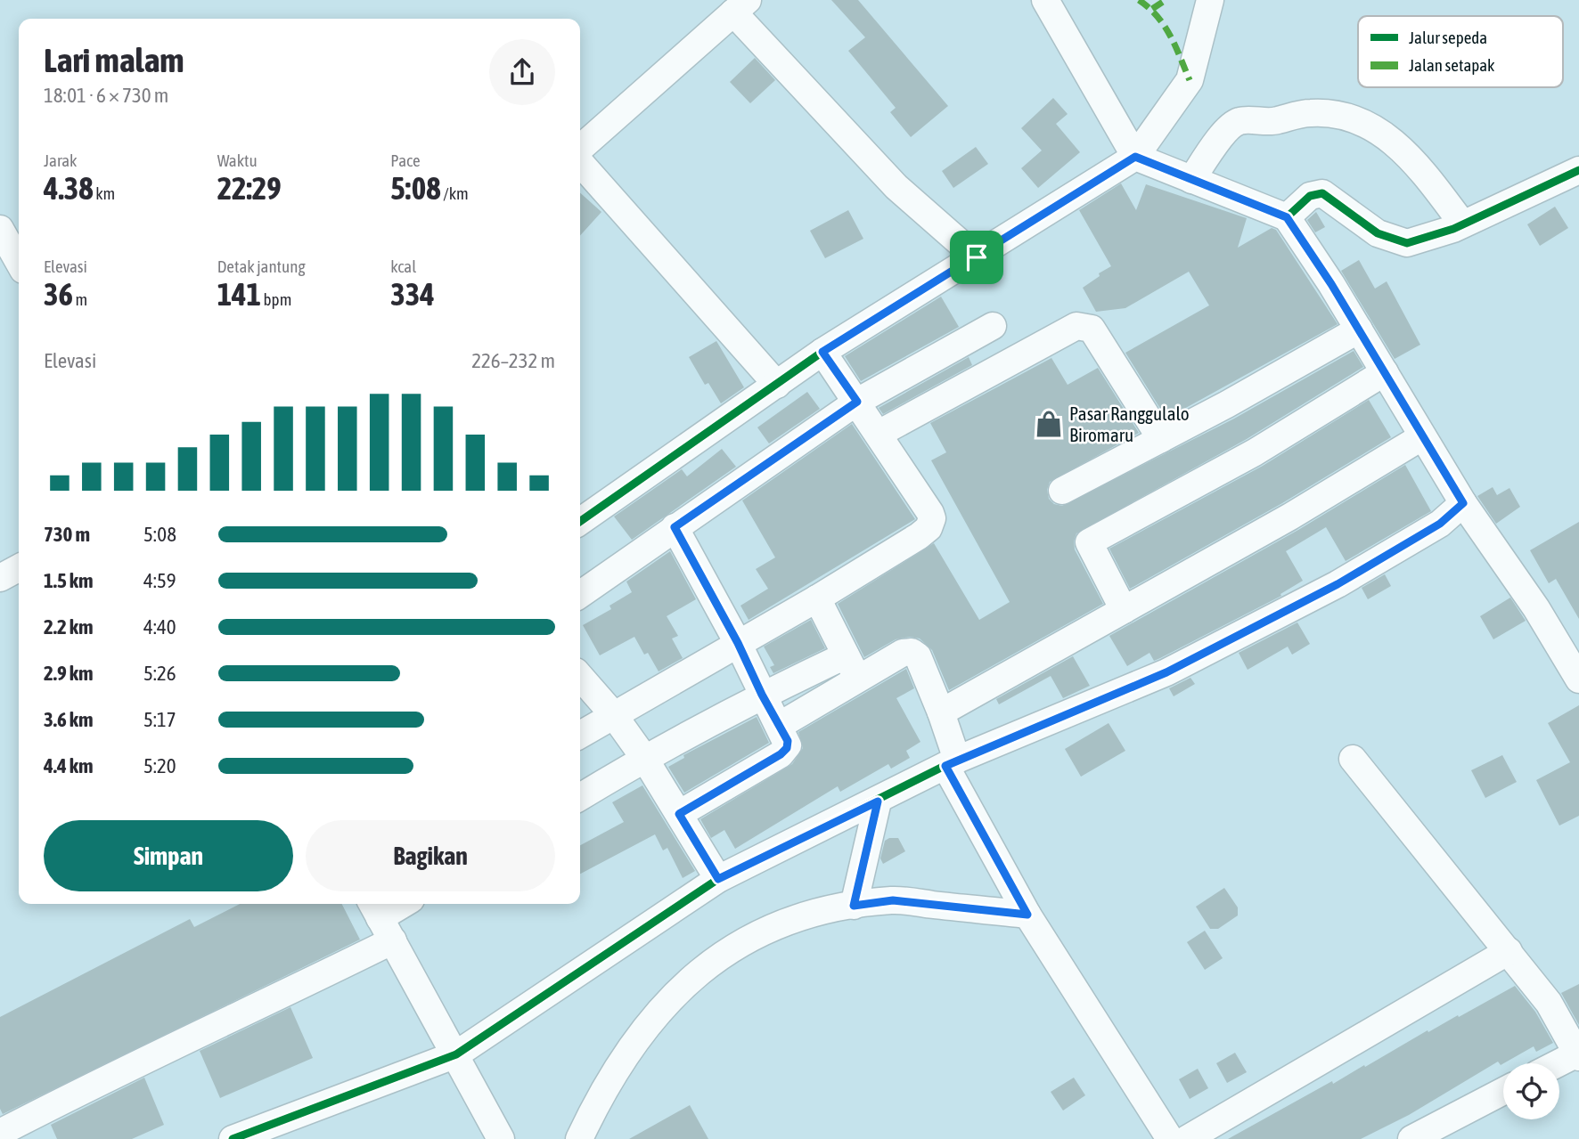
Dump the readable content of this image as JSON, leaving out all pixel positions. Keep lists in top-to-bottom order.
{
  "places": {
    "shop": ["Pasar Ranggulalo Biromaru"]
  },
  "legend": ["Jalur sepeda", "Jalan setapak"],
  "page": {
    "heading": ["Lari malam", "18:01 · 6 × 730 m"],
    "stats": [
      ["Jarak", "4.38 km"],
      ["Waktu", "22:29"],
      ["Pace", "5:08 /km"],
      ["Elevasi", "36 m"],
      ["Detak jantung", "141 bpm"],
      ["kcal", "334"]
    ],
    "chart": ["Elevasi", "226–232 m"],
    "list": [
      {
        "name": "730 m",
        "note": "5:08"
      },
      {
        "name": "1.5 km",
        "note": "4:59"
      },
      {
        "name": "2.2 km",
        "note": "4:40"
      },
      {
        "name": "2.9 km",
        "note": "5:26"
      },
      {
        "name": "3.6 km",
        "note": "5:17"
      },
      {
        "name": "4.4 km",
        "note": "5:20"
      }
    ],
    "buttons": ["Simpan", "Bagikan"]
  }
}
